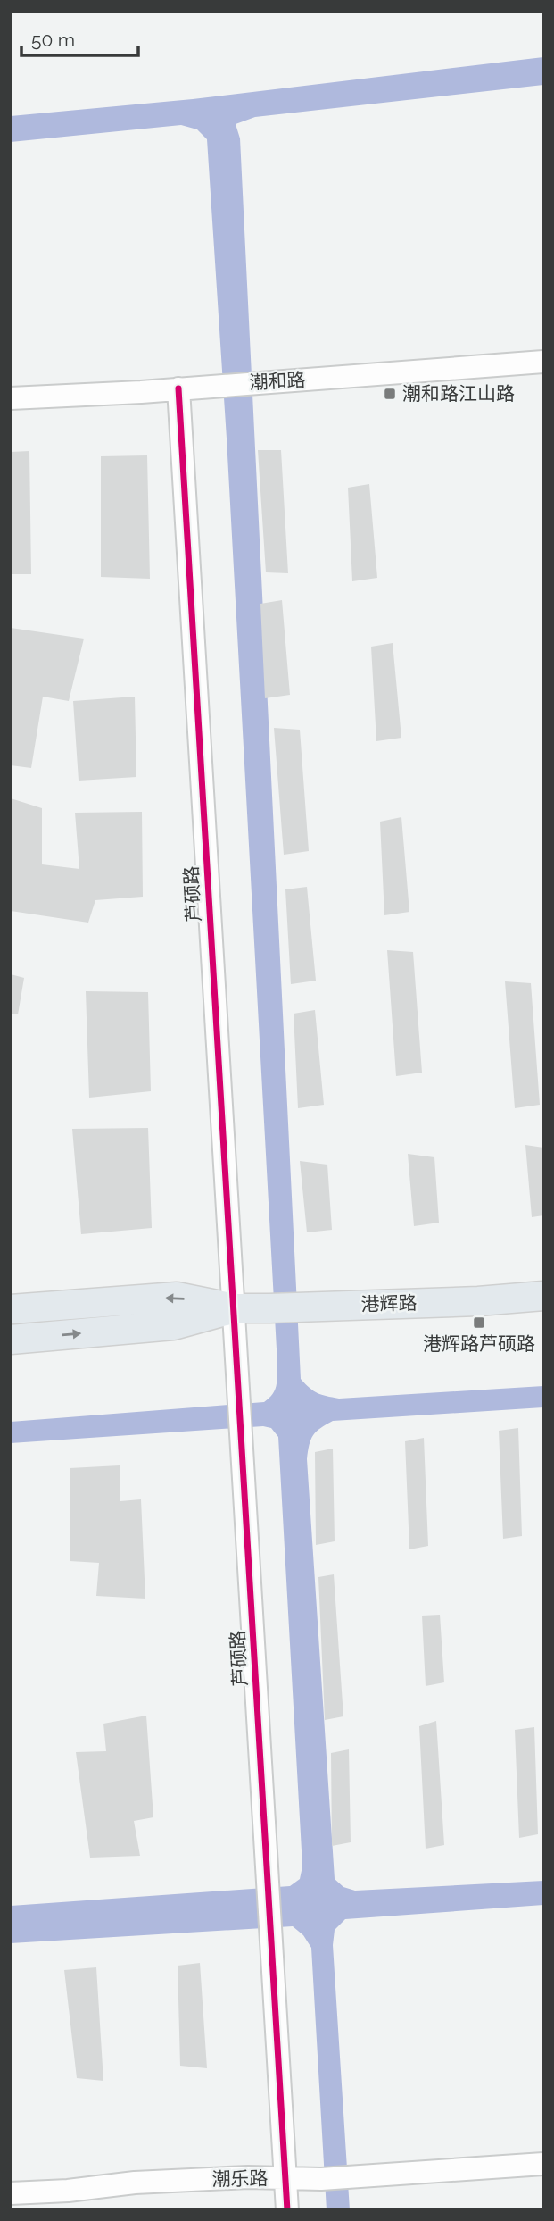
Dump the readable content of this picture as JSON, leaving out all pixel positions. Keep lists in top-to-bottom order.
{
  "streets": {
    "main road": ["港辉路"],
    "street": ["潮和路", "芦硕路", "潮乐路"]
  },
  "crossings": [
    ["潮和路", "芦硕路"],
    ["芦硕路", "港辉路"],
    ["芦硕路", "潮乐路"]
  ],
  "places": {
    "transit": ["潮和路江山路", "港辉路芦硕路"]
  },
  "scale_bar": "50 m"
}
